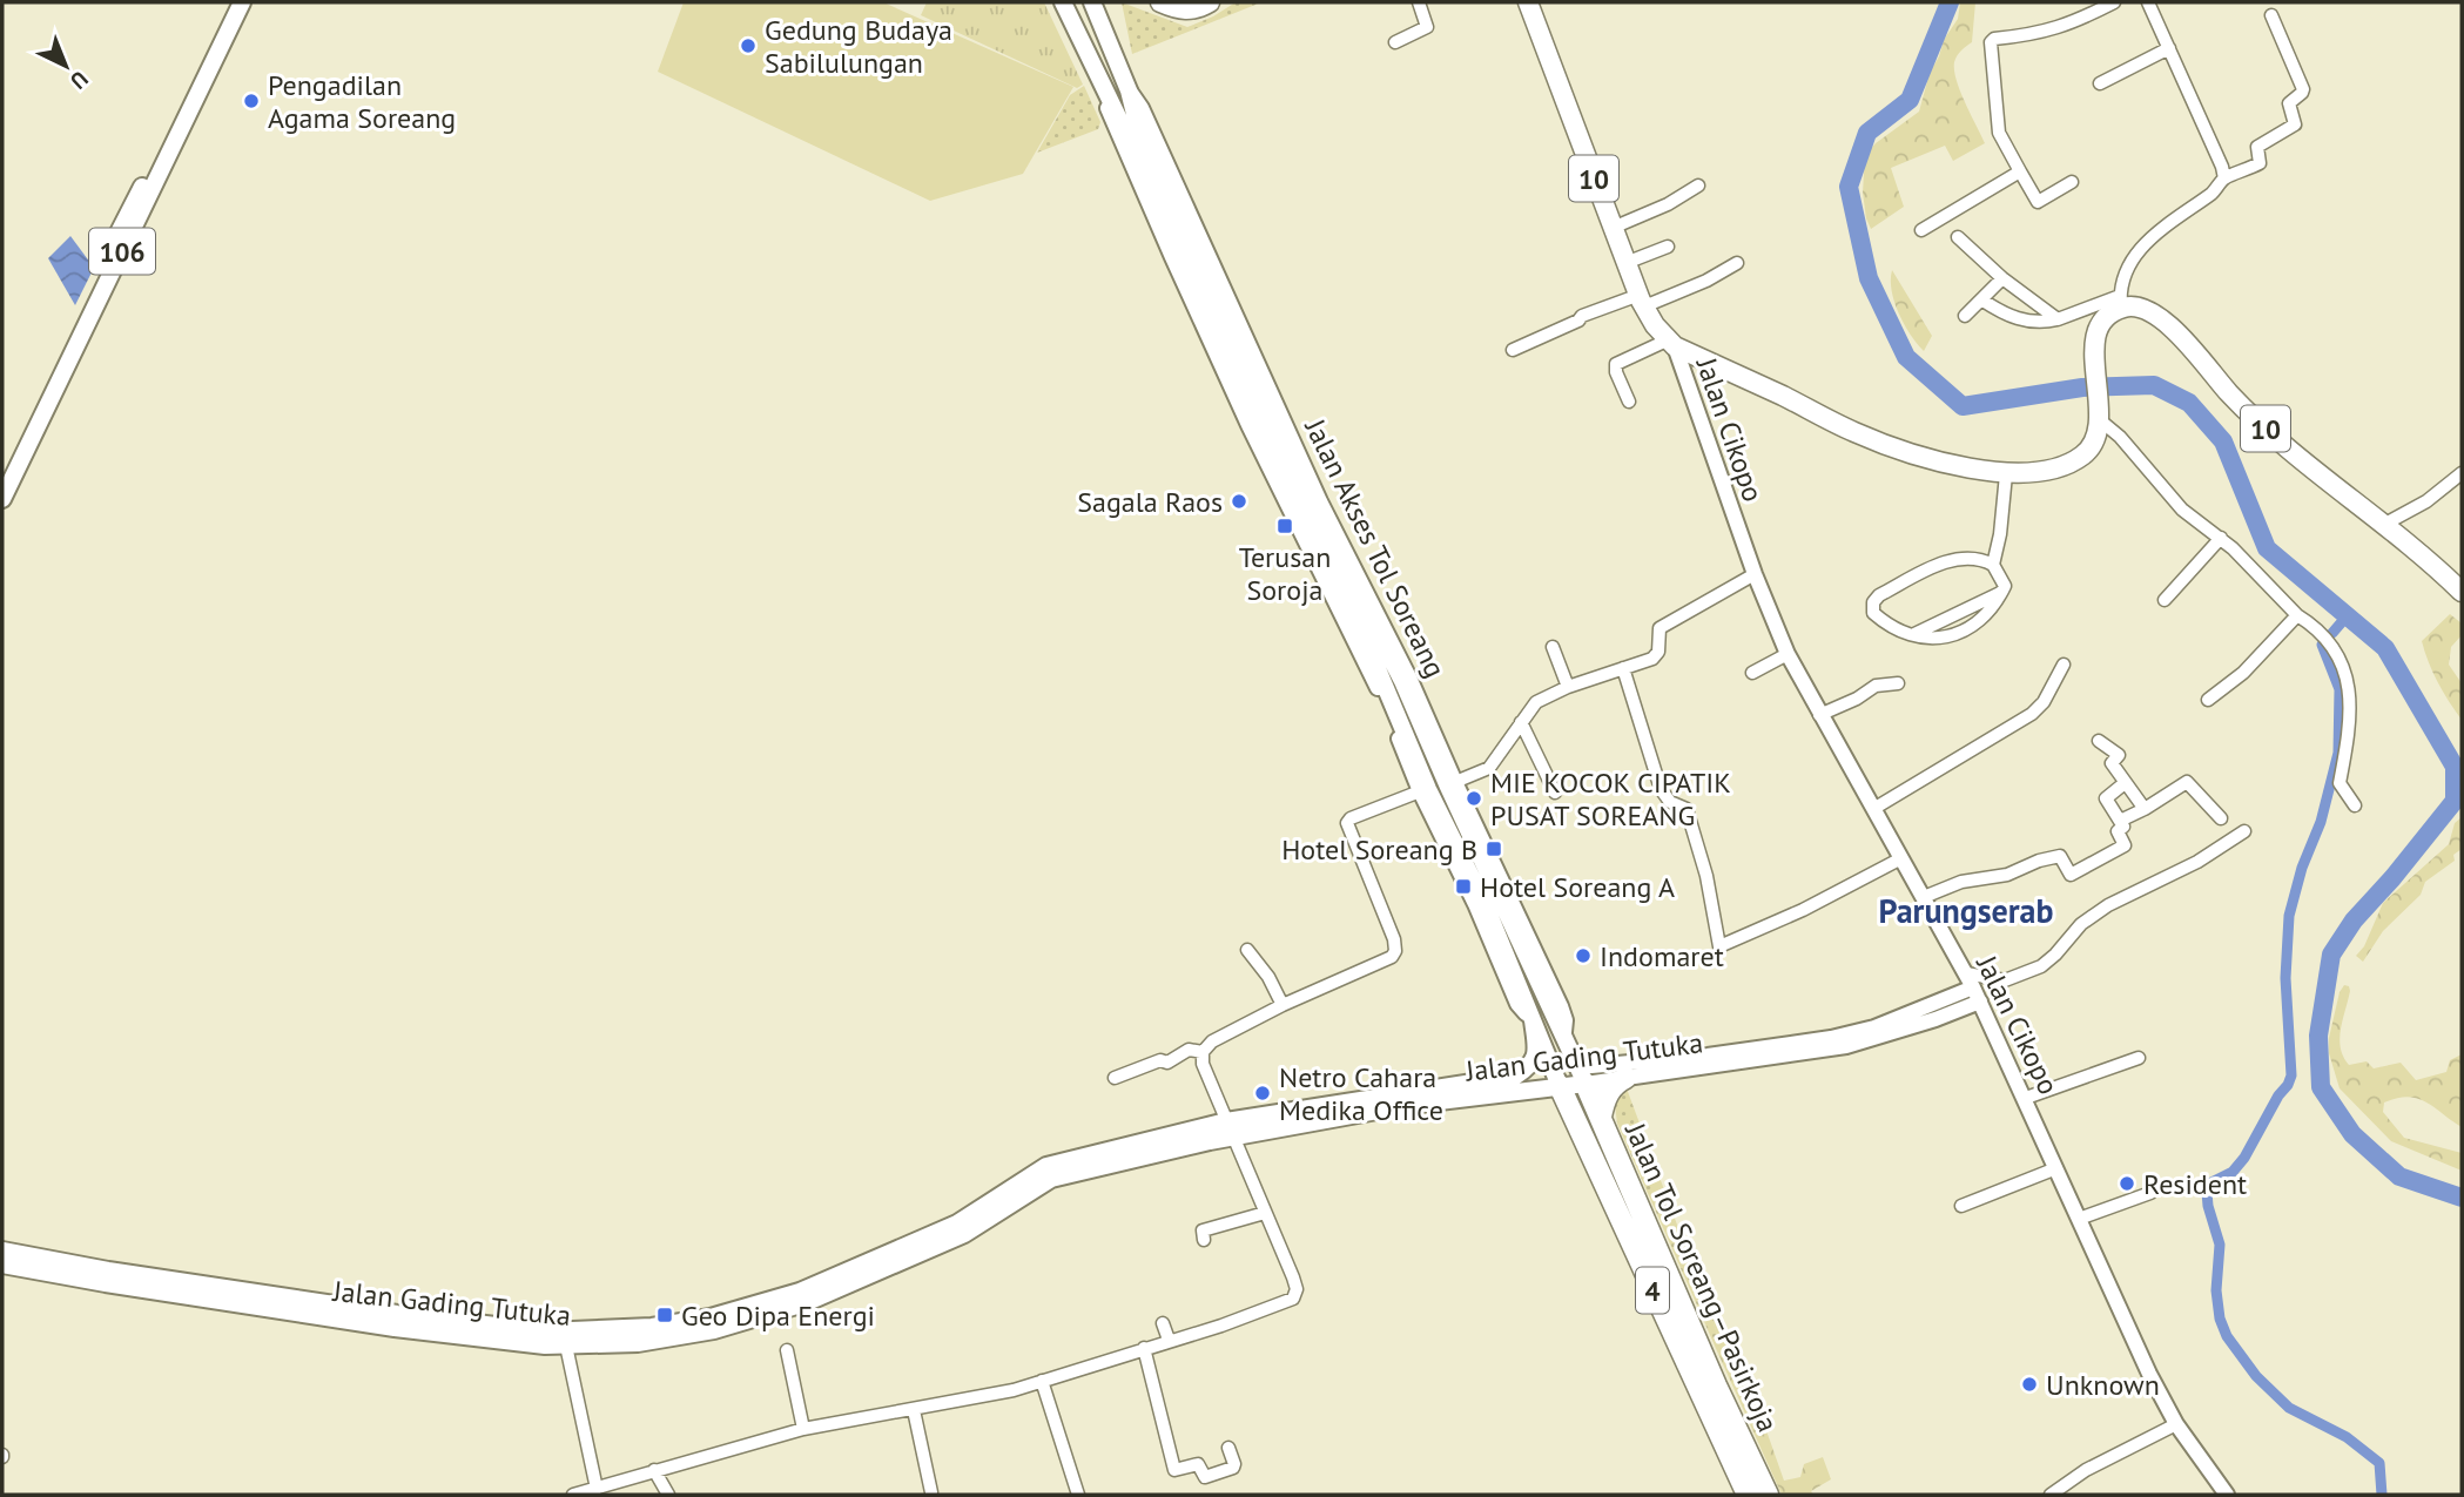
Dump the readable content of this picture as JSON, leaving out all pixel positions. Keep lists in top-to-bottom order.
{
  "streets": {
    "highway": ["10", "Jalan Tol Soreang–Pasirkoja", "4"],
    "main road": ["106", "Jalan Akses Tol Soreang", "Jalan Gading Tutuka"],
    "street": ["Jalan Cikopo"]
  },
  "crossings": [
    ["10", "Jalan Cikopo"],
    ["Jalan Cikopo", "Jalan Gading Tutuka"],
    ["Jalan Akses Tol Soreang", "Jalan Gading Tutuka"],
    ["Jalan Akses Tol Soreang", "Jalan Tol Soreang–Pasirkoja"],
    ["Jalan Gading Tutuka", "Jalan Tol Soreang–Pasirkoja"]
  ],
  "districts": ["Parungserab"],
  "places": {
    "other": [
      "Gedung Budaya Sabilulungan",
      "Pengadilan Agama Soreang",
      "Sagala Raos",
      "MIE KOCOK CIPATIK PUSAT SOREANG",
      "Indomaret",
      "Netro Cahara Medika Office",
      "Resident",
      "Unknown"
    ],
    "transit": [
      "Terusan Soroja",
      "Hotel Soreang B",
      "Hotel Soreang A",
      "Geo Dipa Energi"
    ]
  },
  "north": "bottom right"
}
